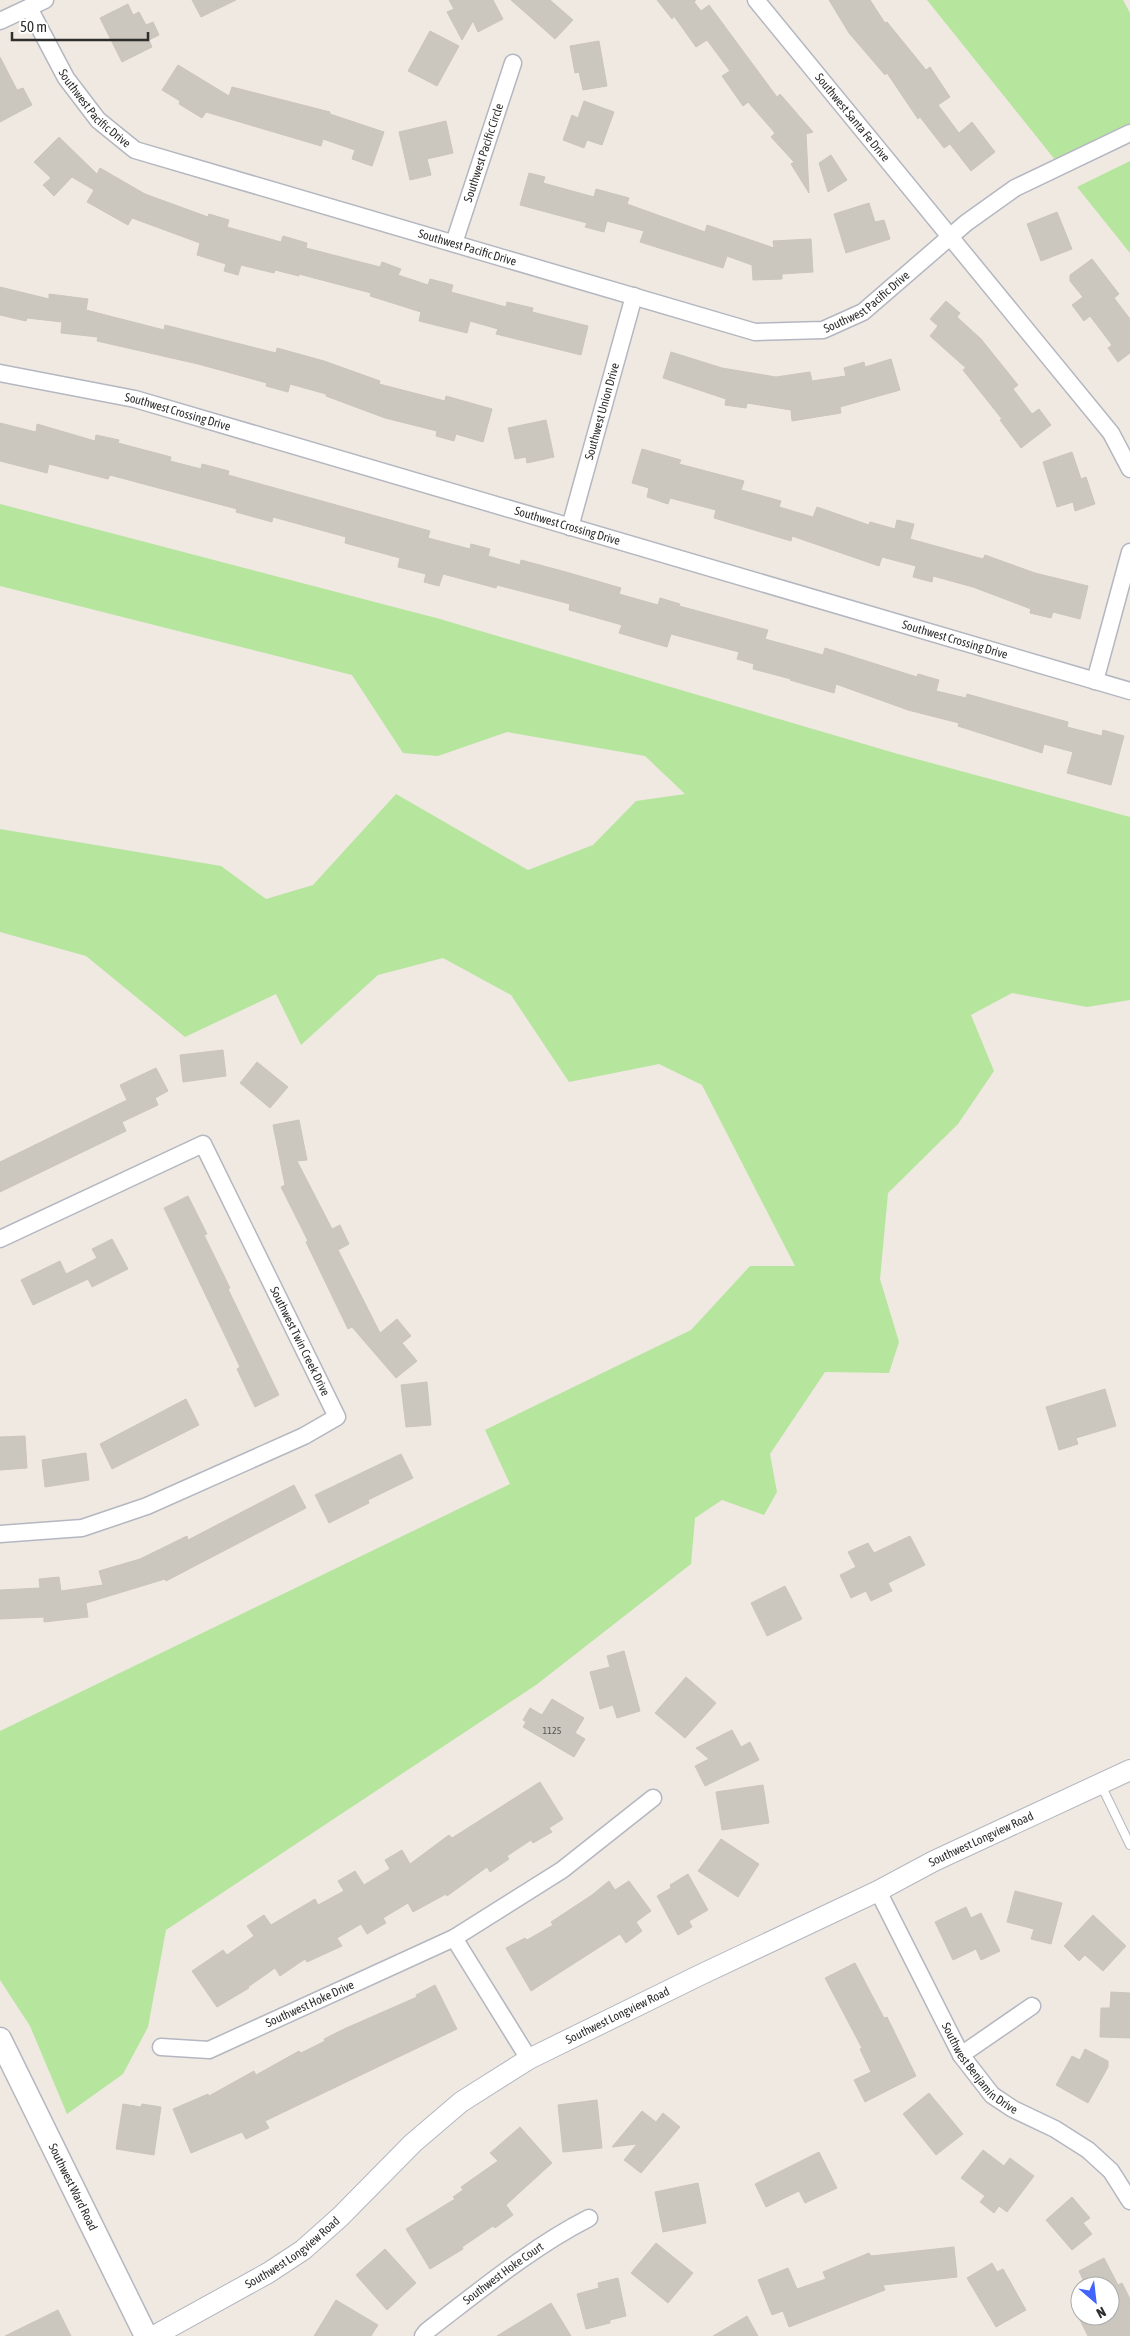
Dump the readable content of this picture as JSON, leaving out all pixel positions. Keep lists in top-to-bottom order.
{
  "streets": {
    "main road": ["Southwest Ward Road"],
    "street": [
      "Southwest Pacific Drive",
      "Southwest Santa Fe Drive",
      "Southwest Pacific Circle",
      "Southwest Union Drive",
      "Southwest Crossing Drive",
      "Southwest Twin Creek Drive",
      "Southwest Longview Road",
      "Southwest Hoke Drive",
      "Southwest Benjamin Drive",
      "Southwest Hoke Court"
    ]
  },
  "crossings": [
    ["Southwest Pacific Drive", "Southwest Santa Fe Drive"],
    ["Southwest Pacific Drive", "Southwest Pacific Circle"],
    ["Southwest Pacific Drive", "Southwest Union Drive"],
    ["Southwest Union Drive", "Southwest Crossing Drive"],
    ["Southwest Longview Road", "Southwest Benjamin Drive"]
  ],
  "house_numbers": ["1125"],
  "scale_bar": "50 m",
  "north": "bottom right"
}
